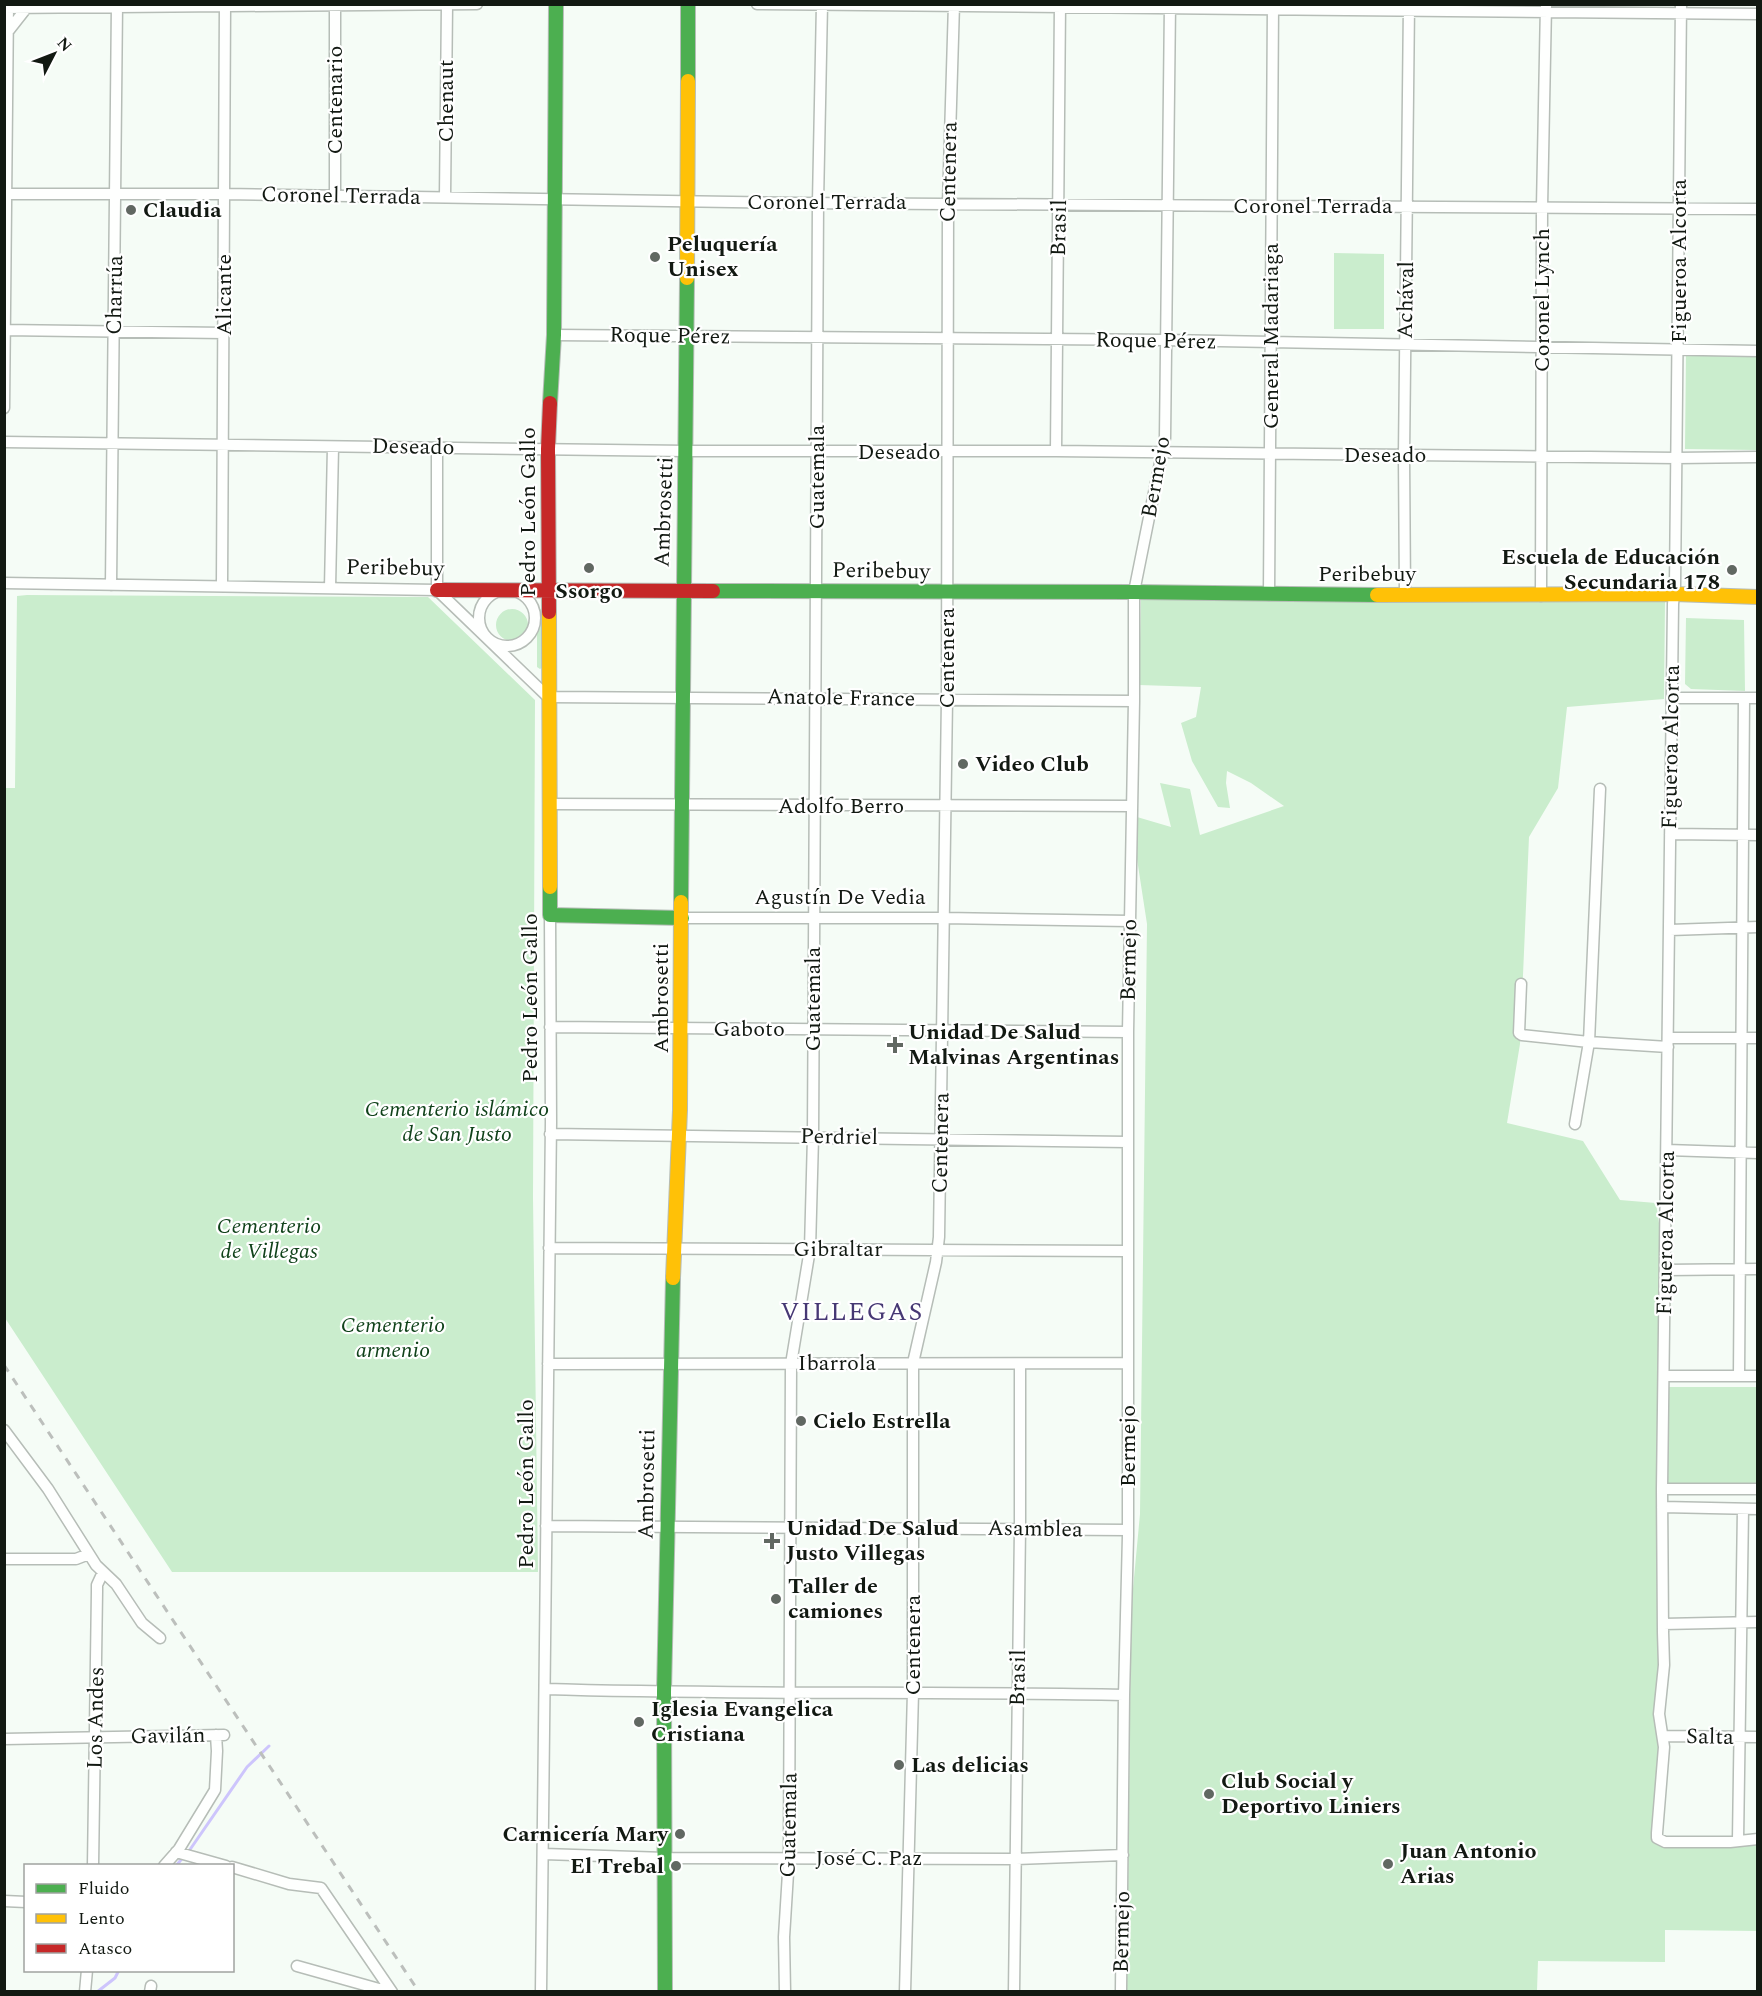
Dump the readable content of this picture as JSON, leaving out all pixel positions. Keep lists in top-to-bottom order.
{
  "streets": {
    "street": [
      "Centenario",
      "Chenaut",
      "Centenera",
      "Coronel Terrada",
      "Brasil",
      "Figueroa Alcorta",
      "Charrúa",
      "Alicante",
      "Achával",
      "Coronel Lynch",
      "Roque Pérez",
      "General Madariaga",
      "Deseado",
      "Guatemala",
      "Bermejo",
      "Pedro León Gallo",
      "Ambrosetti",
      "Peribebuy",
      "Anatole France",
      "Adolfo Berro",
      "Agustín De Vedia",
      "Gaboto",
      "Perdriel",
      "Gibraltar",
      "Ibarrola",
      "Asamblea",
      "Los Andes",
      "Gavilán",
      "Salta",
      "José C. Paz"
    ]
  },
  "crossings": [
    ["Centenario", "Coronel Terrada"],
    ["Chenaut", "Coronel Terrada"],
    ["Centenera", "Coronel Terrada"],
    ["Centenera", "Roque Pérez"],
    ["Centenera", "Deseado"],
    ["Centenera", "Peribebuy"],
    ["Centenera", "Anatole France"],
    ["Centenera", "Adolfo Berro"],
    ["Centenera", "Agustín De Vedia"],
    ["Centenera", "Gaboto"],
    ["Centenera", "Perdriel"],
    ["Centenera", "Gibraltar"],
    ["Centenera", "Ibarrola"],
    ["Centenera", "Asamblea"],
    ["Centenera", "José C. Paz"],
    ["Coronel Terrada", "Brasil"],
    ["Coronel Terrada", "Figueroa Alcorta"],
    ["Coronel Terrada", "Charrúa"],
    ["Coronel Terrada", "Alicante"],
    ["Coronel Terrada", "Achával"],
    ["Coronel Terrada", "Coronel Lynch"],
    ["Coronel Terrada", "General Madariaga"],
    ["Coronel Terrada", "Guatemala"],
    ["Coronel Terrada", "Bermejo"],
    ["Coronel Terrada", "Pedro León Gallo"],
    ["Coronel Terrada", "Ambrosetti"],
    ["Brasil", "Roque Pérez"],
    ["Brasil", "Deseado"],
    ["Brasil", "Ibarrola"],
    ["Brasil", "Asamblea"],
    ["Brasil", "José C. Paz"],
    ["Figueroa Alcorta", "Roque Pérez"],
    ["Figueroa Alcorta", "Deseado"],
    ["Figueroa Alcorta", "Peribebuy"],
    ["Figueroa Alcorta", "Salta"],
    ["Charrúa", "Deseado"],
    ["Charrúa", "Peribebuy"],
    ["Alicante", "Deseado"],
    ["Alicante", "Peribebuy"],
    ["Achával", "Roque Pérez"],
    ["Achával", "Deseado"],
    ["Achával", "Peribebuy"],
    ["Coronel Lynch", "Roque Pérez"],
    ["Coronel Lynch", "Deseado"],
    ["Coronel Lynch", "Peribebuy"],
    ["Roque Pérez", "General Madariaga"],
    ["Roque Pérez", "Guatemala"],
    ["Roque Pérez", "Bermejo"],
    ["Roque Pérez", "Pedro León Gallo"],
    ["Roque Pérez", "Ambrosetti"],
    ["General Madariaga", "Deseado"],
    ["General Madariaga", "Peribebuy"],
    ["Deseado", "Guatemala"],
    ["Deseado", "Bermejo"],
    ["Deseado", "Pedro León Gallo"],
    ["Deseado", "Ambrosetti"],
    ["Guatemala", "Peribebuy"],
    ["Guatemala", "Anatole France"],
    ["Guatemala", "Adolfo Berro"],
    ["Guatemala", "Agustín De Vedia"],
    ["Guatemala", "Gaboto"],
    ["Guatemala", "Perdriel"],
    ["Guatemala", "Gibraltar"],
    ["Guatemala", "Ibarrola"],
    ["Guatemala", "Asamblea"],
    ["Guatemala", "José C. Paz"],
    ["Bermejo", "Peribebuy"],
    ["Bermejo", "Anatole France"],
    ["Bermejo", "Adolfo Berro"],
    ["Bermejo", "Agustín De Vedia"],
    ["Bermejo", "Gaboto"],
    ["Bermejo", "Perdriel"],
    ["Bermejo", "Gibraltar"],
    ["Bermejo", "Ibarrola"],
    ["Bermejo", "Asamblea"],
    ["Bermejo", "José C. Paz"],
    ["Pedro León Gallo", "Peribebuy"],
    ["Pedro León Gallo", "Anatole France"],
    ["Pedro León Gallo", "Adolfo Berro"],
    ["Pedro León Gallo", "Agustín De Vedia"],
    ["Pedro León Gallo", "Gaboto"],
    ["Pedro León Gallo", "Perdriel"],
    ["Pedro León Gallo", "Gibraltar"],
    ["Pedro León Gallo", "Ibarrola"],
    ["Pedro León Gallo", "Asamblea"],
    ["Pedro León Gallo", "José C. Paz"],
    ["Ambrosetti", "Peribebuy"],
    ["Ambrosetti", "Anatole France"],
    ["Ambrosetti", "Adolfo Berro"],
    ["Ambrosetti", "Agustín De Vedia"],
    ["Ambrosetti", "Gaboto"],
    ["Ambrosetti", "Perdriel"],
    ["Ambrosetti", "Gibraltar"],
    ["Ambrosetti", "Ibarrola"],
    ["Ambrosetti", "Asamblea"],
    ["Ambrosetti", "José C. Paz"],
    ["Los Andes", "Gavilán"]
  ],
  "districts": ["VILLEGAS"],
  "parks": ["Cementerio islámico de San Justo", "Cementerio de Villegas", "Cementerio armenio"],
  "places": {
    "other": [
      "Claudia",
      "Peluquería Unisex",
      "Ssorgo",
      "Escuela de Educación Secundaria 178",
      "Video Club",
      "Cielo Estrella",
      "Taller de camiones",
      "Iglesia Evangelica Cristiana",
      "Las delicias",
      "Club Social y Deportivo Liniers",
      "Carnicería Mary",
      "Juan Antonio Arias",
      "El Trebal"
    ],
    "health": ["Unidad De Salud Malvinas Argentinas", "Unidad De Salud Justo Villegas"]
  },
  "legend": ["Fluido", "Lento", "Atasco"],
  "north": "top right"
}
